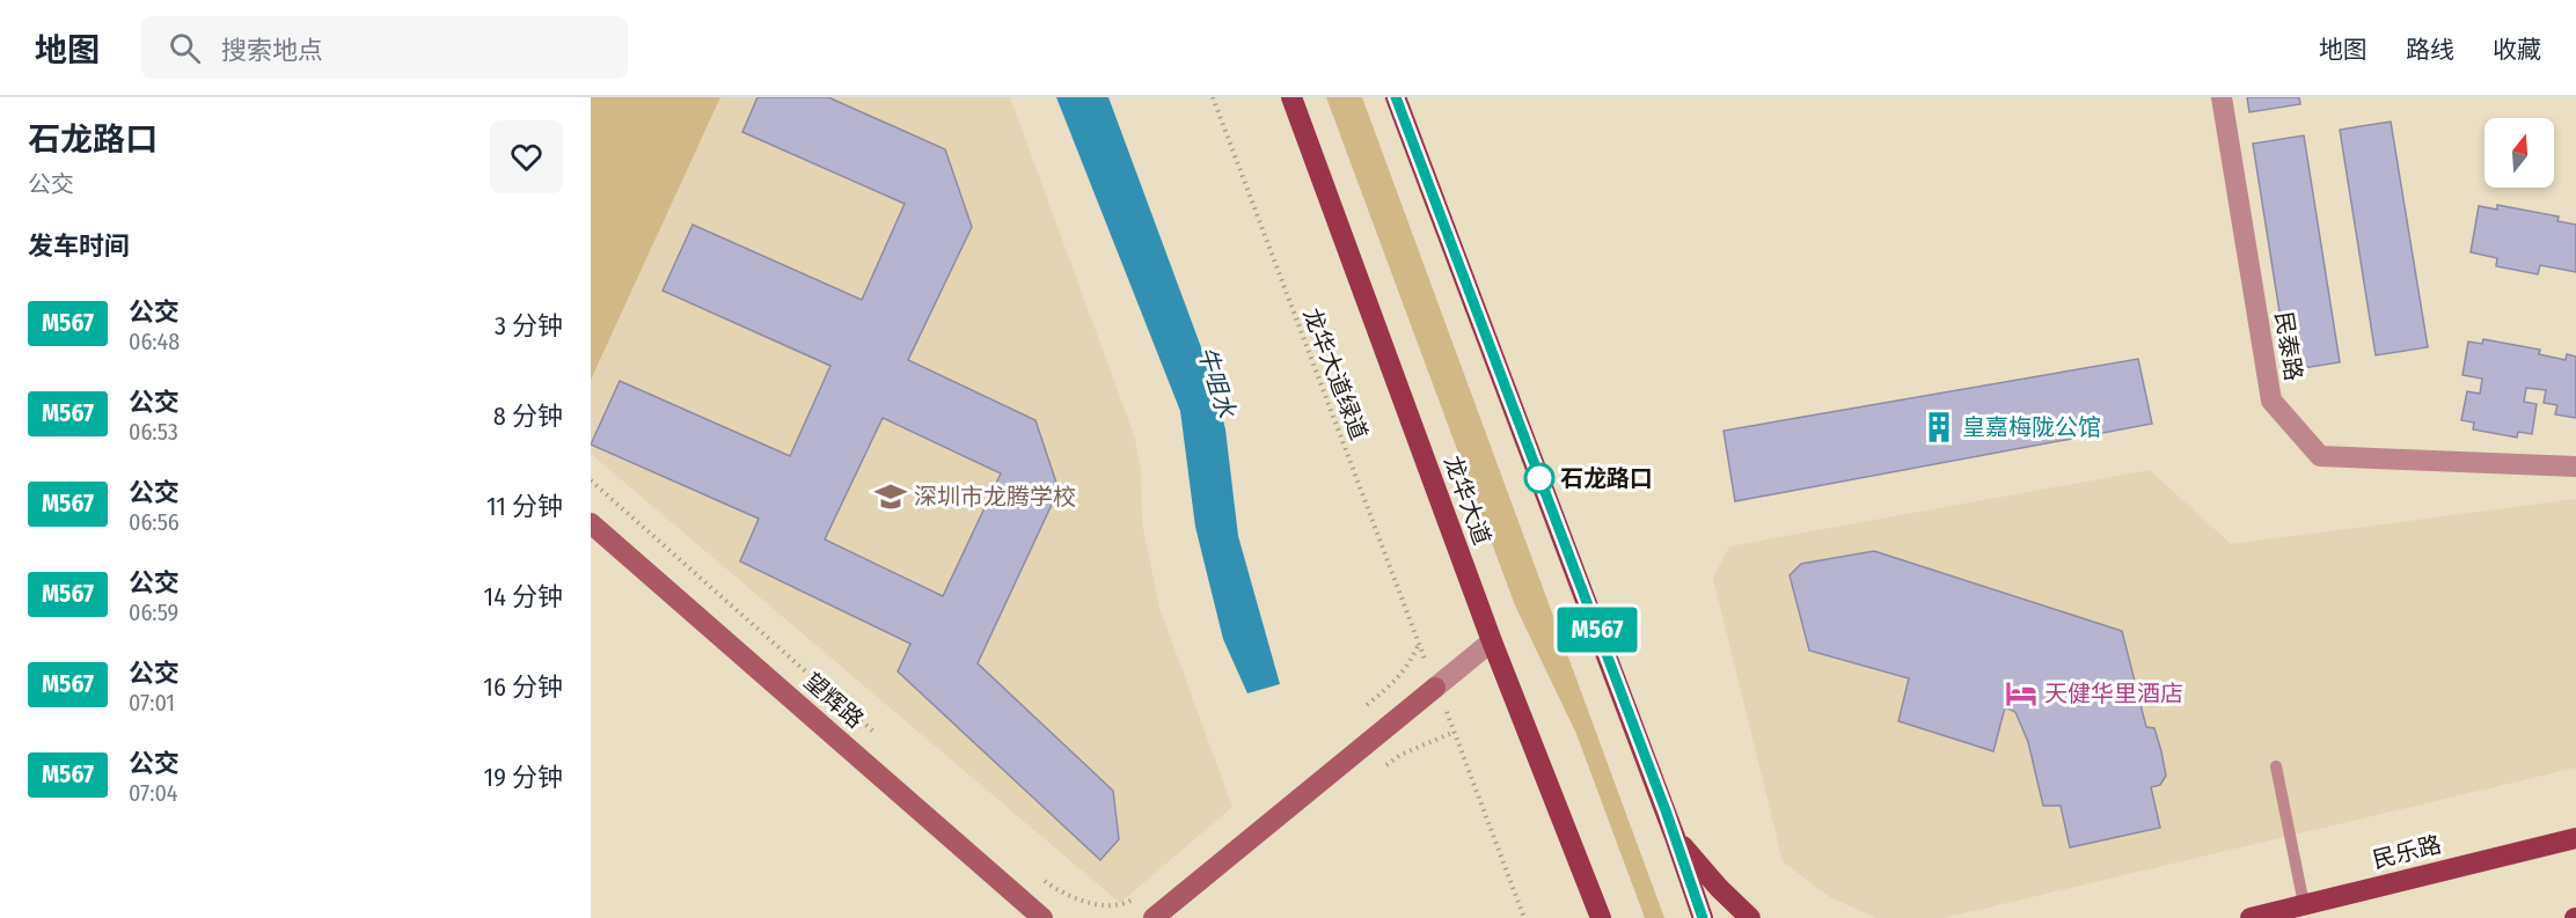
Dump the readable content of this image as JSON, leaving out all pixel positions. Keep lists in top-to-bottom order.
{
  "streets": {
    "main road": ["龙华大道", "民乐路"],
    "street": ["民泰路", "望辉路"],
    "path": ["龙华大道绿道"]
  },
  "water": ["牛咀水"],
  "places": {
    "building": ["皇嘉梅陇公馆"],
    "other": ["石龙路口"],
    "school or university": ["深圳市龙腾学校"],
    "hotel": ["天健华里酒店"]
  },
  "lines": ["bus line M567"],
  "north": "top",
  "page": {
    "header": "地图",
    "search": "搜索地点",
    "nav": ["地图", "路线", "收藏"],
    "heading": [
      ["石龙路口", "公交"],
      "发车时间"
    ],
    "on_map": "M567",
    "list": [
      {
        "mark": "M567",
        "name": "公交",
        "note": "06:48",
        "value": "3 分钟"
      },
      {
        "mark": "M567",
        "name": "公交",
        "note": "06:53",
        "value": "8 分钟"
      },
      {
        "mark": "M567",
        "name": "公交",
        "note": "06:56",
        "value": "11 分钟"
      },
      {
        "mark": "M567",
        "name": "公交",
        "note": "06:59",
        "value": "14 分钟"
      },
      {
        "mark": "M567",
        "name": "公交",
        "note": "07:01",
        "value": "16 分钟"
      },
      {
        "mark": "M567",
        "name": "公交",
        "note": "07:04",
        "value": "19 分钟"
      }
    ]
  }
}
